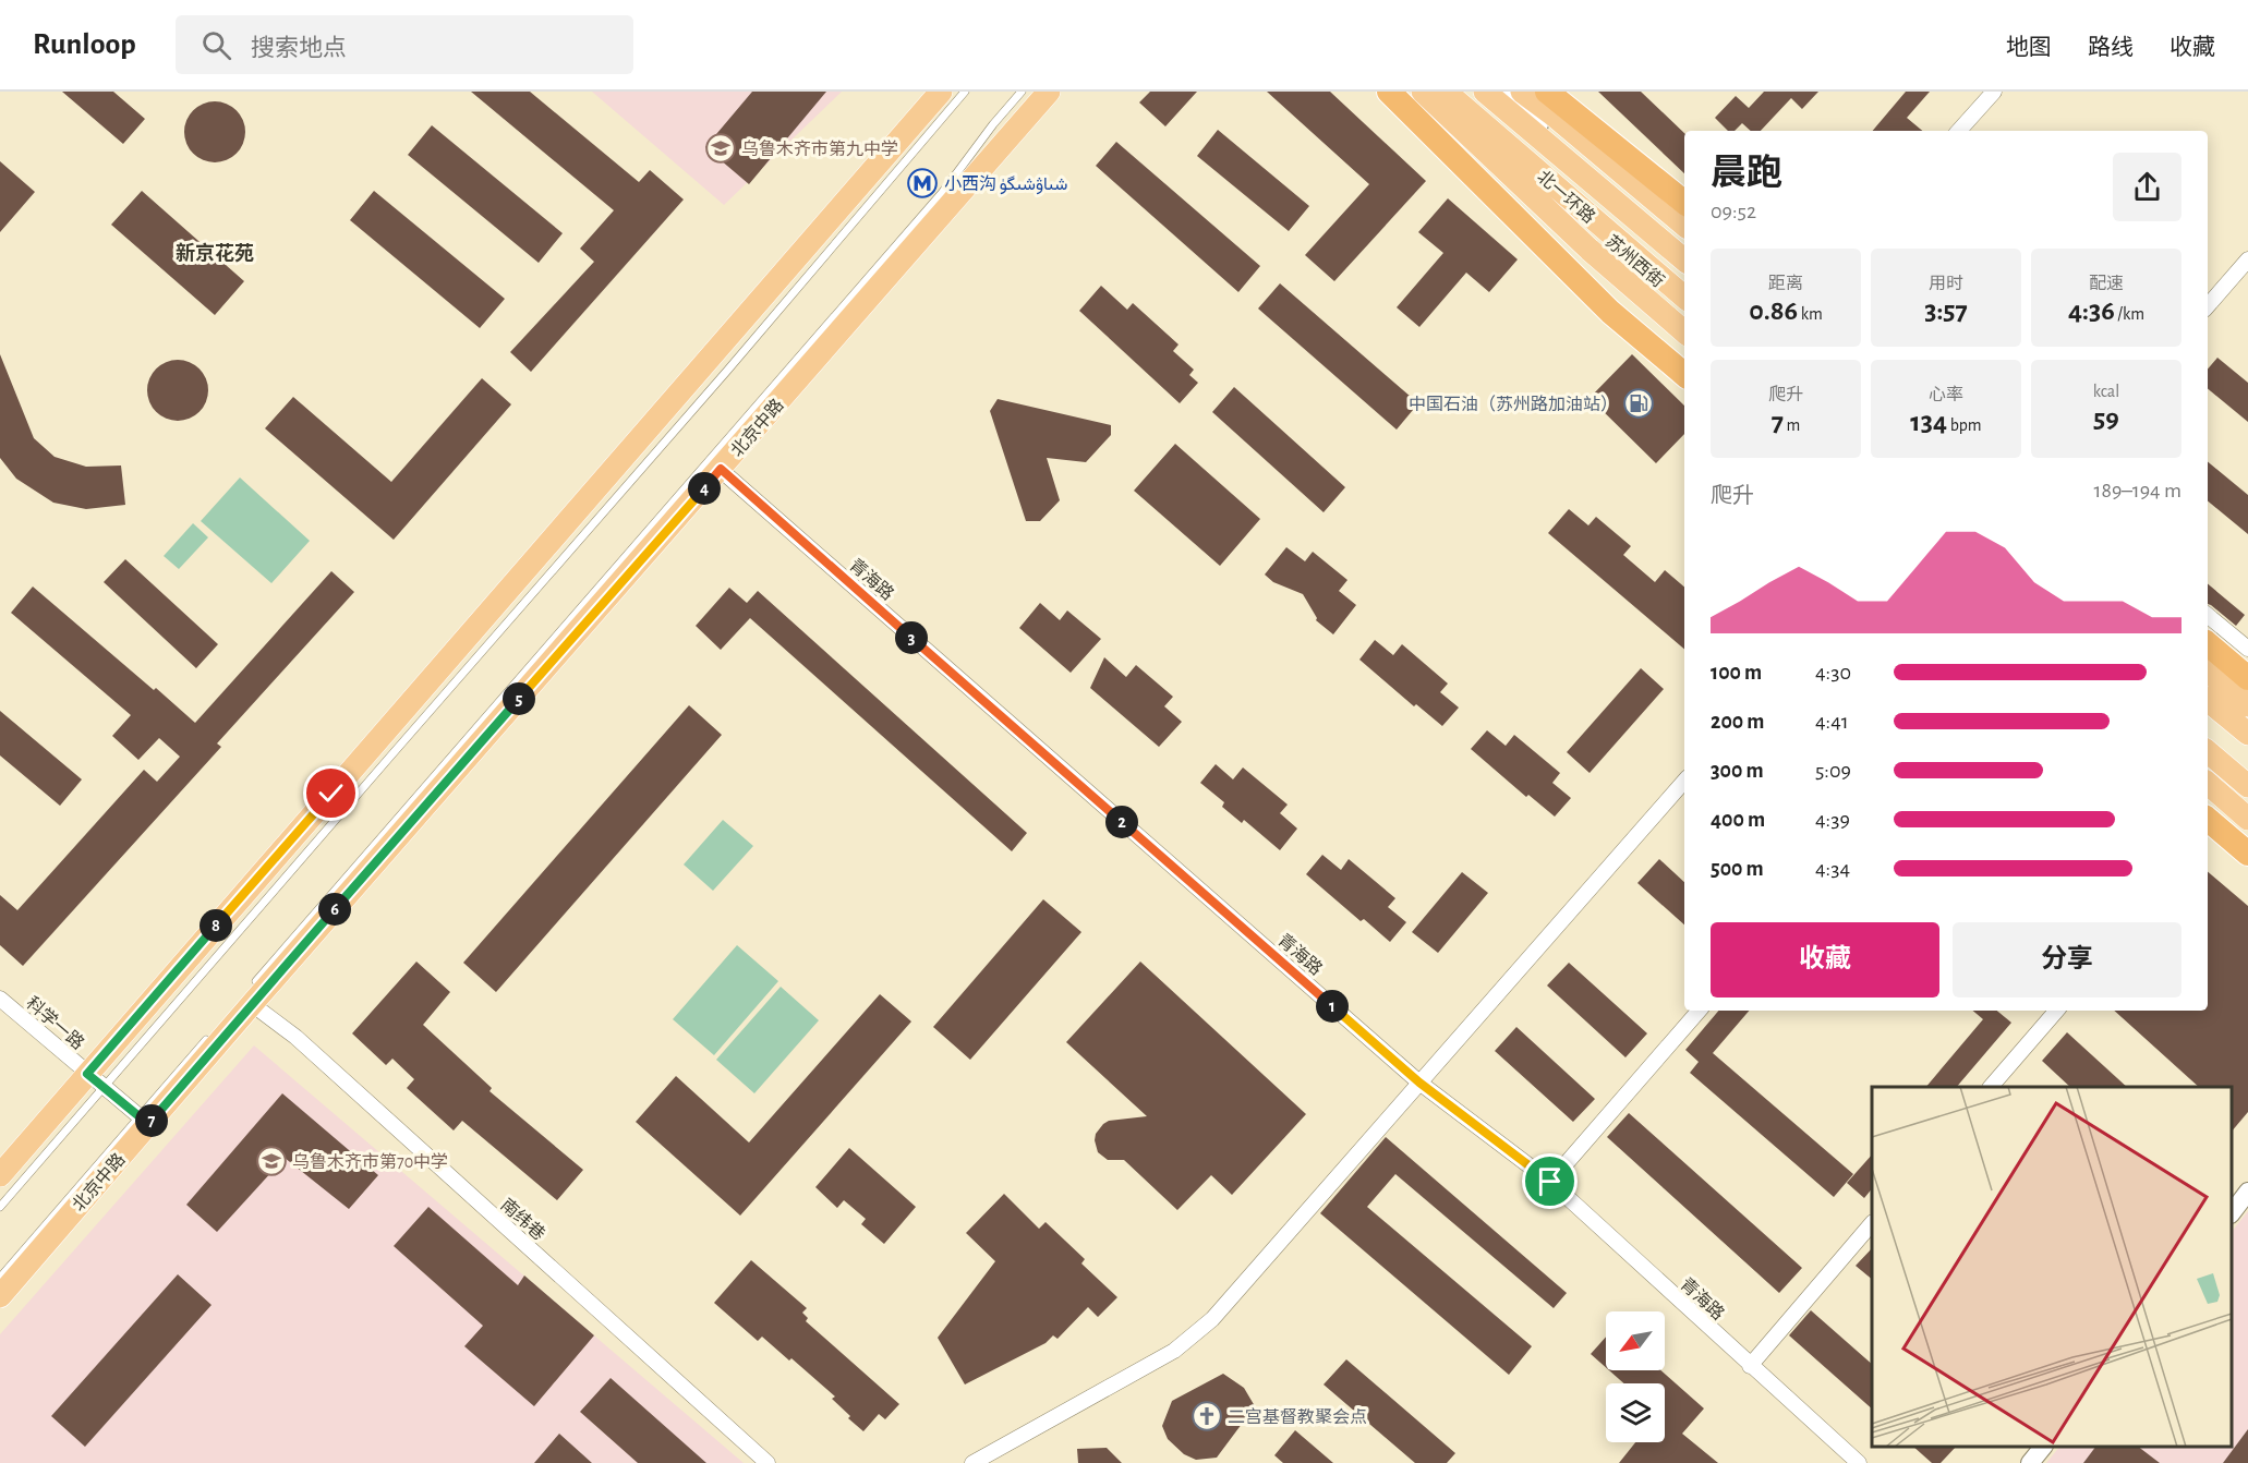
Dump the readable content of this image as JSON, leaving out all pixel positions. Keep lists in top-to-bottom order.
{
  "streets": {
    "main road": ["北一环路", "苏州西街", "北京中路"],
    "street": ["青海路", "科学一路", "南纬巷"]
  },
  "crossings": [
    ["北京中路", "青海路"],
    ["北京中路", "科学一路"],
    ["北京中路", "南纬巷"]
  ],
  "districts": ["新京花苑"],
  "places": {
    "school or university": ["乌鲁木齐市第九中学", "乌鲁木齐市第70中学"],
    "metro station": ["小西沟 شىاۋشىگۈ"],
    "fuel station": ["中国石油（苏州路加油站）"],
    "church": ["二宫基督教聚会点"]
  },
  "north": "bottom left",
  "page": {
    "header": "Runloop",
    "search": "搜索地点",
    "nav": ["地图", "路线", "收藏"],
    "heading": ["晨跑", "09:52"],
    "stats": [
      ["距离", "0.86 km"],
      ["用时", "3:57"],
      ["配速", "4:36 /km"],
      ["爬升", "7 m"],
      ["心率", "134 bpm"],
      ["kcal", "59"]
    ],
    "chart": ["爬升", "189–194 m"],
    "pins": [
      "4",
      "3",
      "5",
      "2",
      "6",
      "8",
      "1",
      "7"
    ],
    "list": [
      {
        "name": "100 m",
        "note": "4:30"
      },
      {
        "name": "200 m",
        "note": "4:41"
      },
      {
        "name": "300 m",
        "note": "5:09"
      },
      {
        "name": "400 m",
        "note": "4:39"
      },
      {
        "name": "500 m",
        "note": "4:34"
      }
    ],
    "buttons": ["收藏", "分享"]
  }
}
